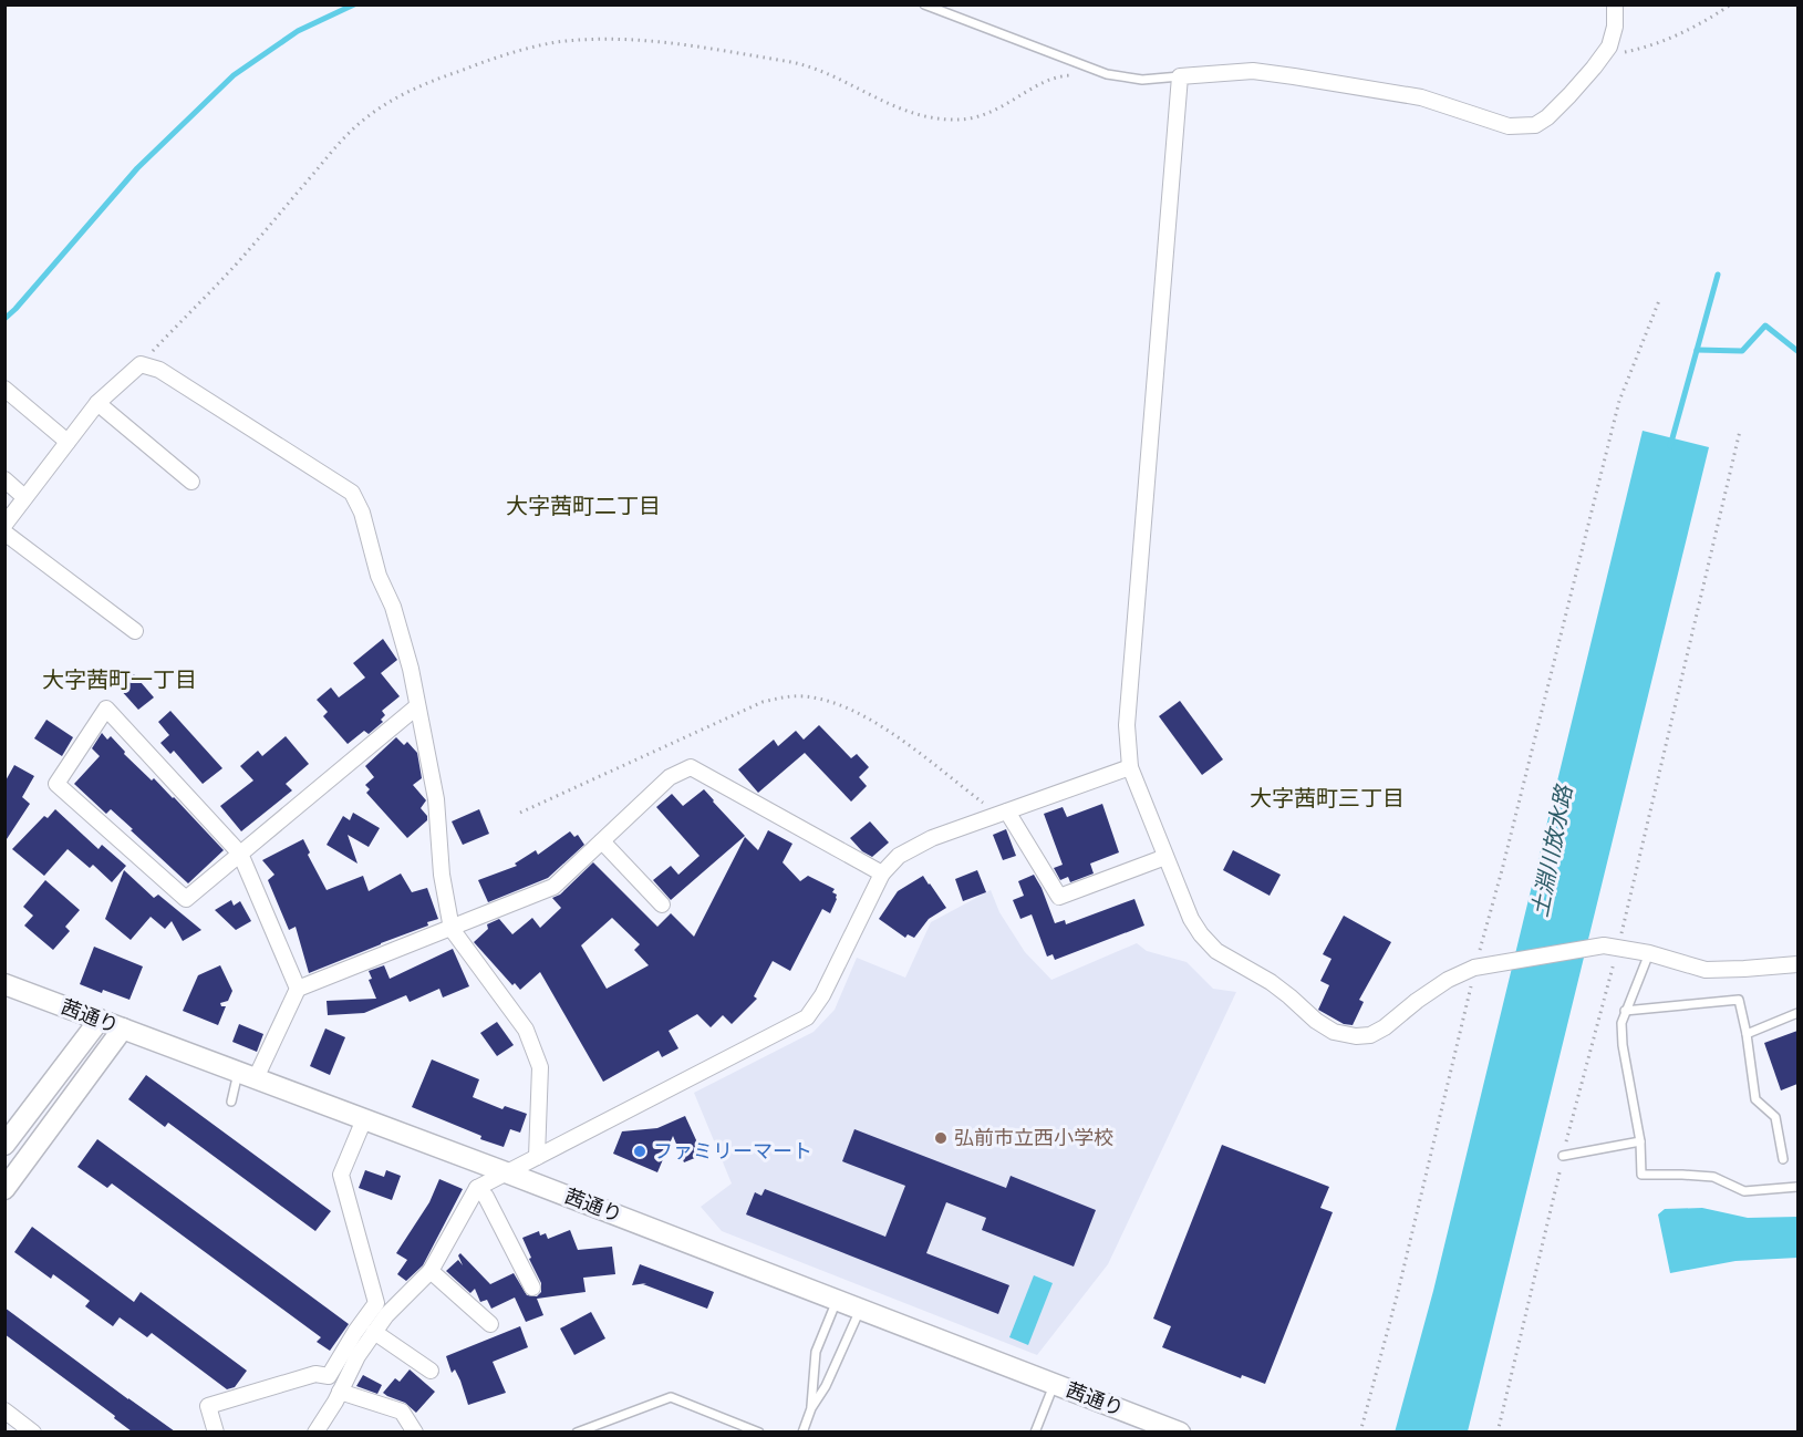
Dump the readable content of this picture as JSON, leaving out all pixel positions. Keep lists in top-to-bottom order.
{
  "streets": {
    "street": ["茜通り"]
  },
  "districts": ["大字茜町二丁目", "大字茜町一丁目", "大字茜町三丁目"],
  "water": ["土淵川放水路"],
  "places": ["弘前市立西小学校", "ファミリーマート"]
}
